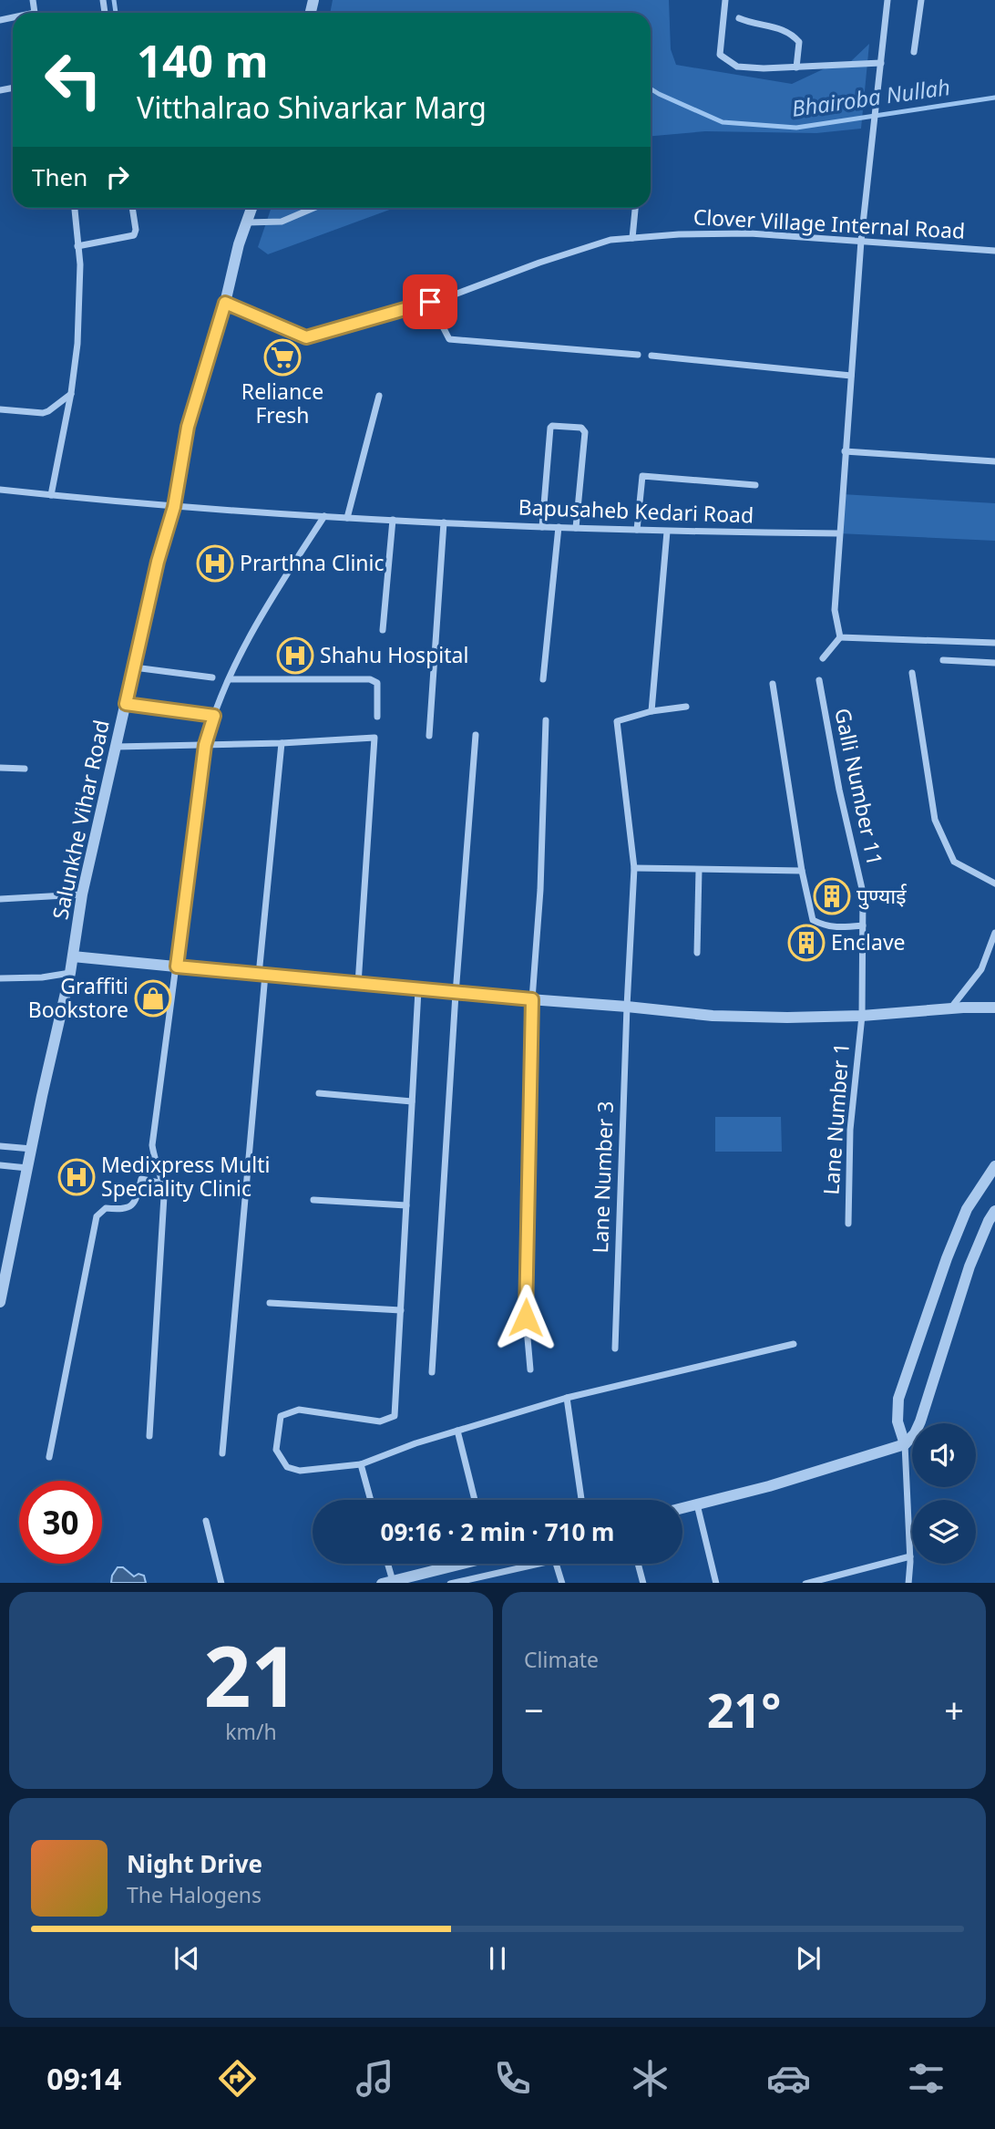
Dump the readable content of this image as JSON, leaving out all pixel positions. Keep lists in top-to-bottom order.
{
  "streets": {
    "street": [
      "Clover Village Internal Road",
      "Bapusaheb Kedari Road",
      "Galli Number 11",
      "Salunkhe Vihar Road",
      "Lane Number 1",
      "Lane Number 3"
    ]
  },
  "crossings": [
    ["Clover Village Internal Road", "Salunkhe Vihar Road"],
    ["Bapusaheb Kedari Road", "Salunkhe Vihar Road"],
    ["Galli Number 11", "Lane Number 1"]
  ],
  "water": ["Bhairoba Nullah"],
  "places": {
    "supermarket": ["Reliance Fresh"],
    "hospital": ["Prarthna Clinic", "Shahu Hospital", "Medixpress Multi Speciality Clinic"],
    "building": ["पुण्याई", "Enclave"],
    "shop": ["Graffiti Bookstore"]
  },
  "page": {
    "turn": ["140 m", "Vitthalrao Shivarkar Marg"],
    "then": "Then",
    "limit": "30",
    "trip": "09:16 · 2 min · 710 m",
    "tile": [
      ["21", "km/h"],
      "Climate"
    ],
    "heat": ["−", "21°", "+"],
    "song": ["Night Drive", "The Halogens"],
    "tabs": "09:14"
  }
}
